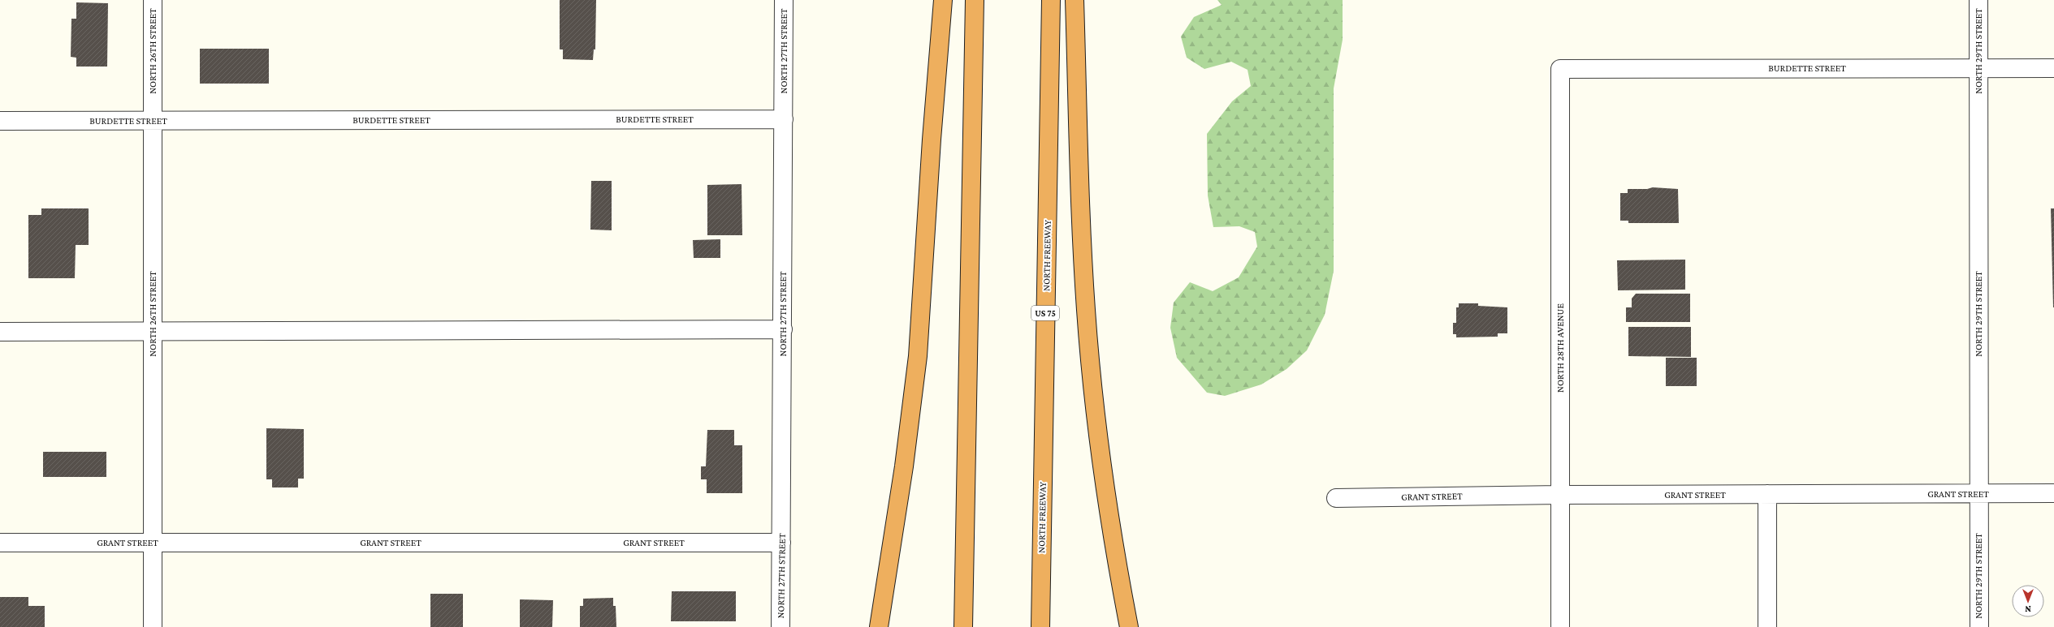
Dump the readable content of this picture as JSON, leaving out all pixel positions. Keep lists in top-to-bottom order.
{
  "streets": {
    "highway": ["NORTH FREEWAY", "US 75"],
    "street": [
      "NORTH 26TH STREET",
      "NORTH 27TH STREET",
      "NORTH 29TH STREET",
      "BURDETTE STREET",
      "NORTH 28TH AVENUE",
      "GRANT STREET"
    ]
  },
  "crossings": [
    ["NORTH 26TH STREET", "BURDETTE STREET"],
    ["NORTH 26TH STREET", "GRANT STREET"],
    ["NORTH 27TH STREET", "BURDETTE STREET"],
    ["NORTH 27TH STREET", "GRANT STREET"],
    ["NORTH 29TH STREET", "BURDETTE STREET"],
    ["NORTH 29TH STREET", "GRANT STREET"],
    ["BURDETTE STREET", "NORTH 28TH AVENUE"],
    ["NORTH 28TH AVENUE", "GRANT STREET"]
  ],
  "north": "bottom"
}
